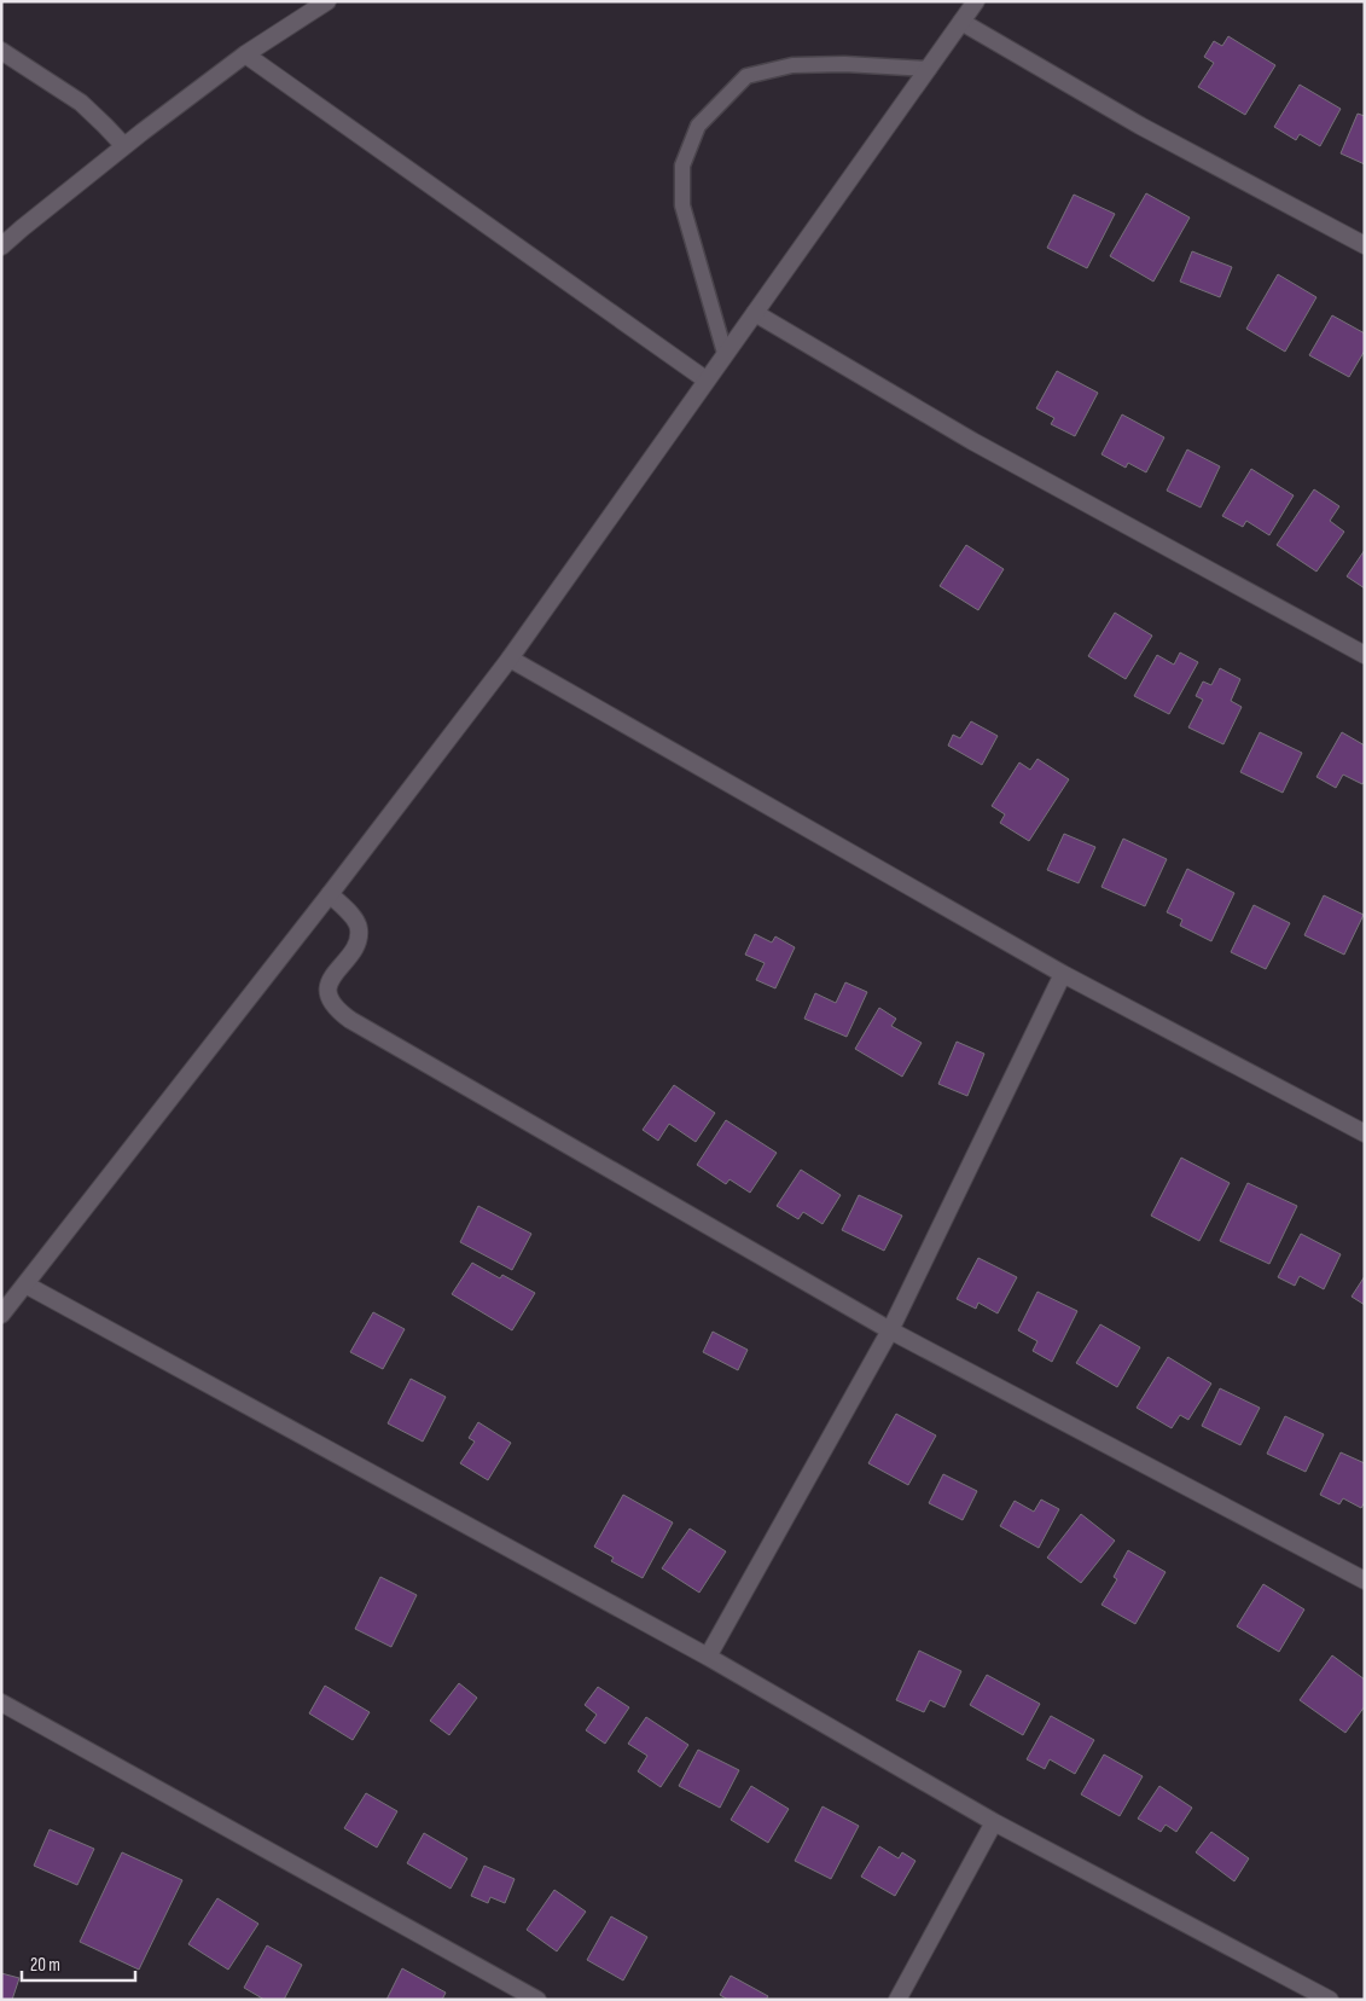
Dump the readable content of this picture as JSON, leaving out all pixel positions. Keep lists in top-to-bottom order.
{
  "scale_bar": "20 m"
}
